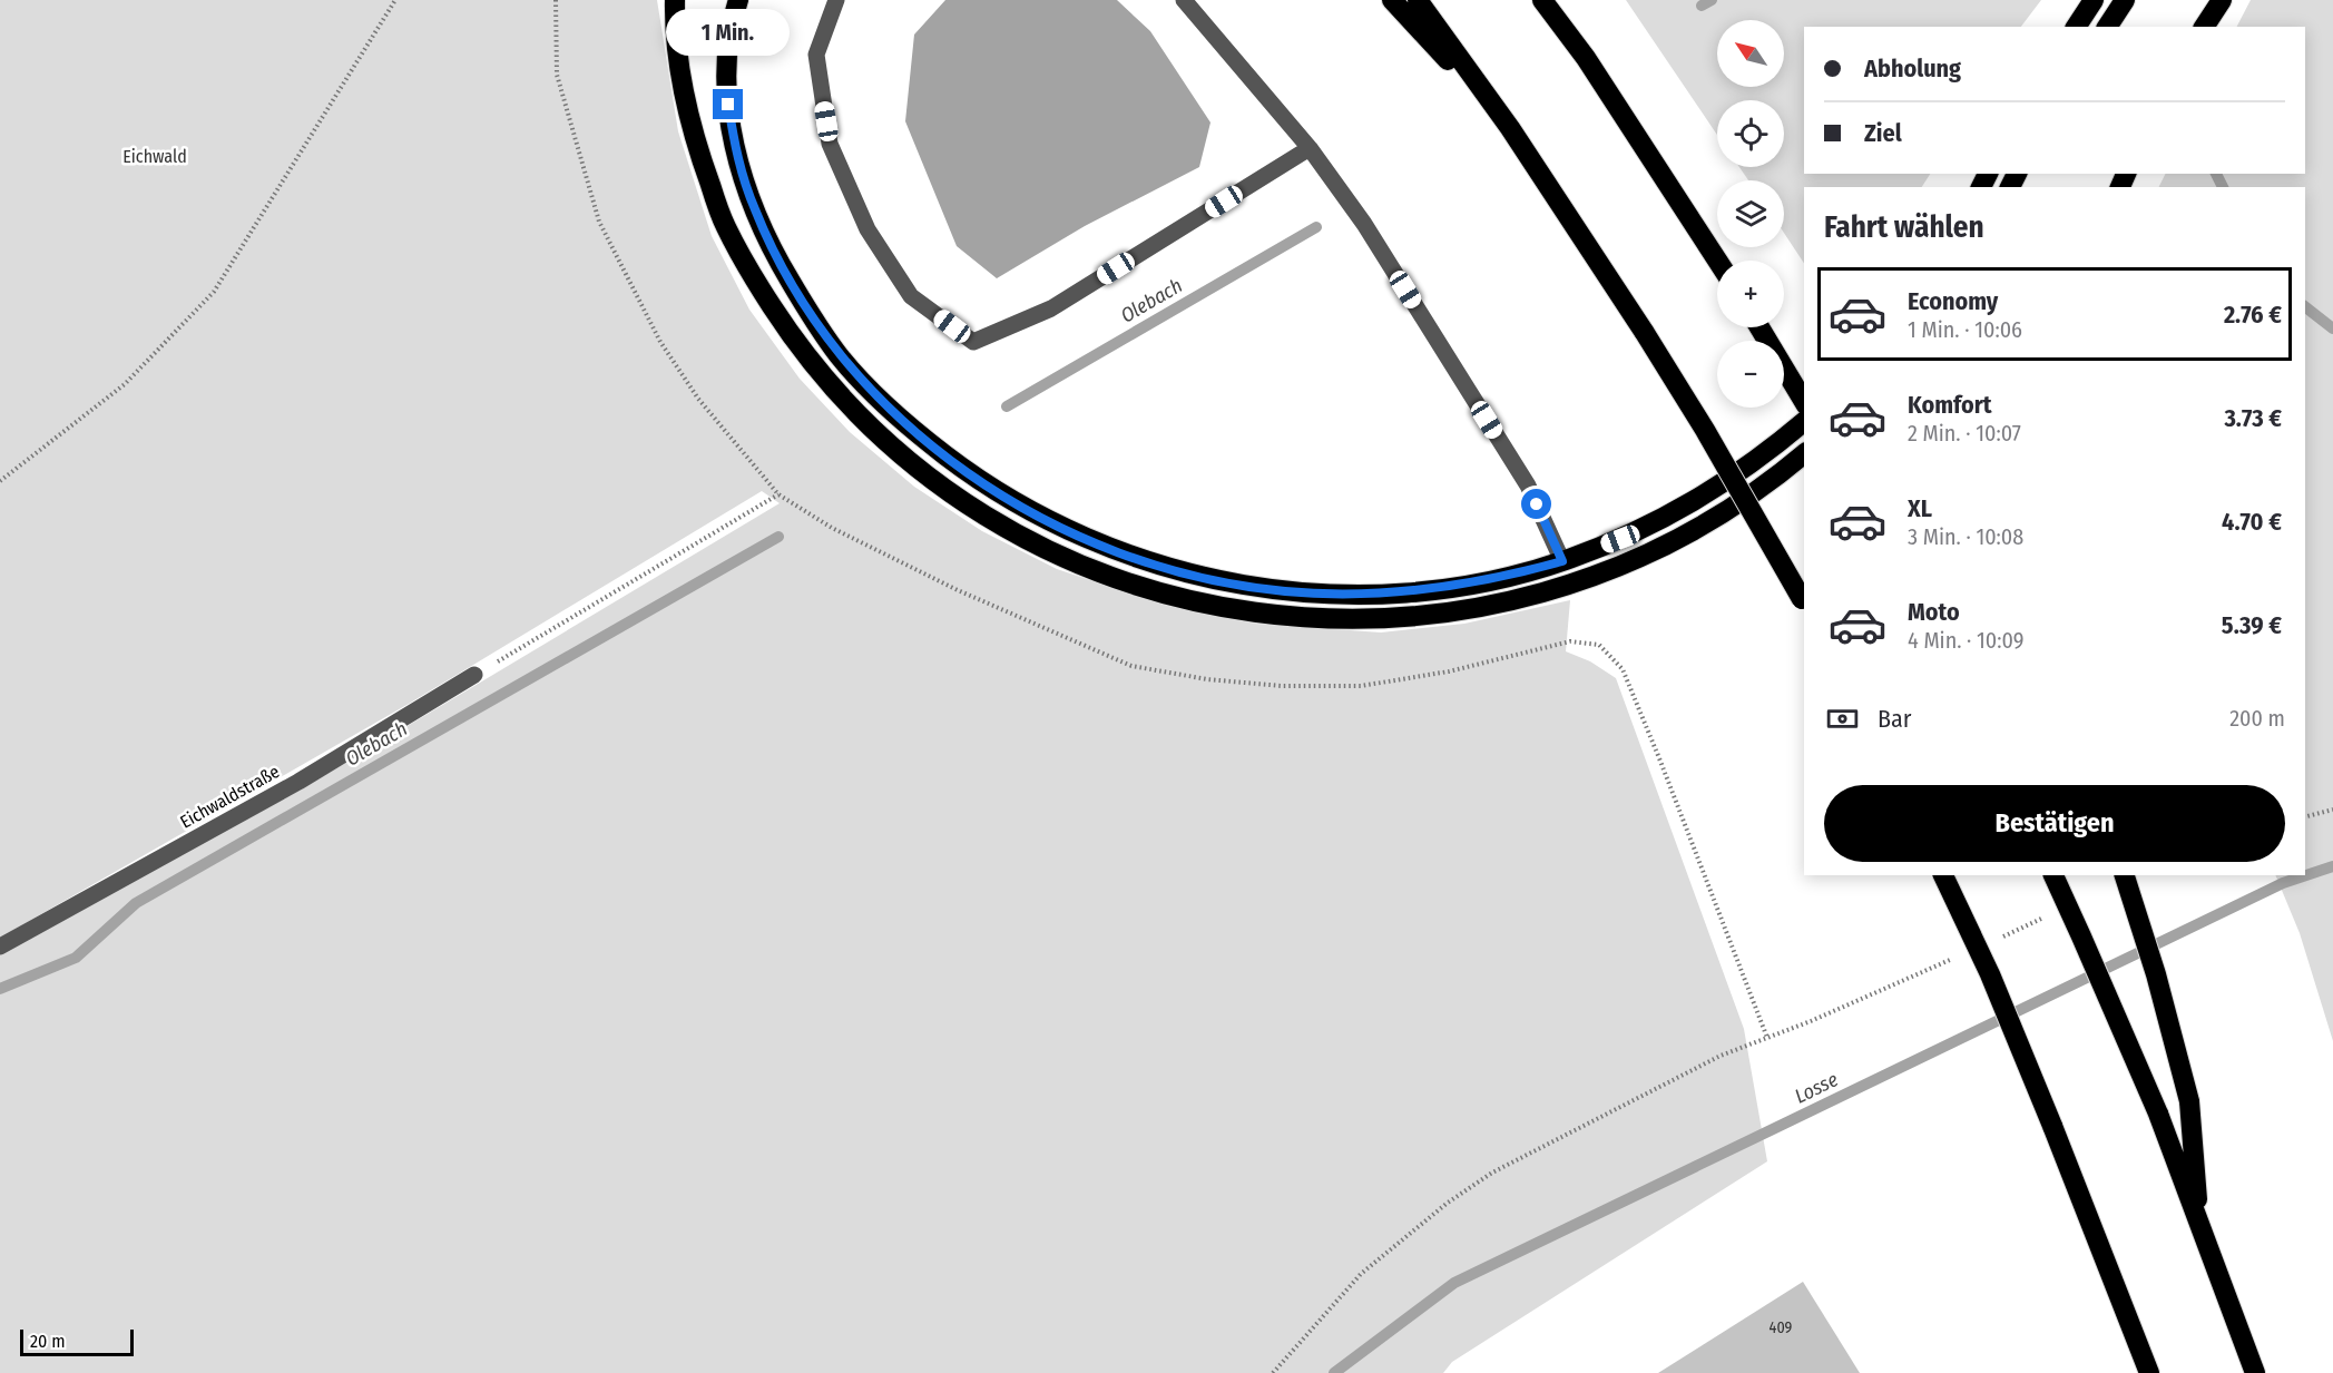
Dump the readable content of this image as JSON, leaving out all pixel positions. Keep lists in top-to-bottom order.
{
  "streets": {
    "lane": ["Eichwaldstraße"]
  },
  "water": ["Olebach", "Losse"],
  "parks": ["Eichwald"],
  "house_numbers": ["409"],
  "scale_bar": "20 m",
  "north": "top left",
  "page": {
    "bubble": "1 Min.",
    "map_buttons": ["+", "−"],
    "banner": ["Abholung", "Ziel"],
    "heading": "Fahrt wählen",
    "list": [
      {
        "name": "Economy",
        "note": "1 Min. · 10:06",
        "value": "2.76 €"
      },
      {
        "name": "Komfort",
        "note": "2 Min. · 10:07",
        "value": "3.73 €"
      },
      {
        "name": "XL",
        "note": "3 Min. · 10:08",
        "value": "4.70 €"
      },
      {
        "name": "Moto",
        "note": "4 Min. · 10:09",
        "value": "5.39 €"
      }
    ],
    "pay": ["Bar", "200 m"],
    "buttons": "Bestätigen",
    "scale": "20 m"
  }
}
